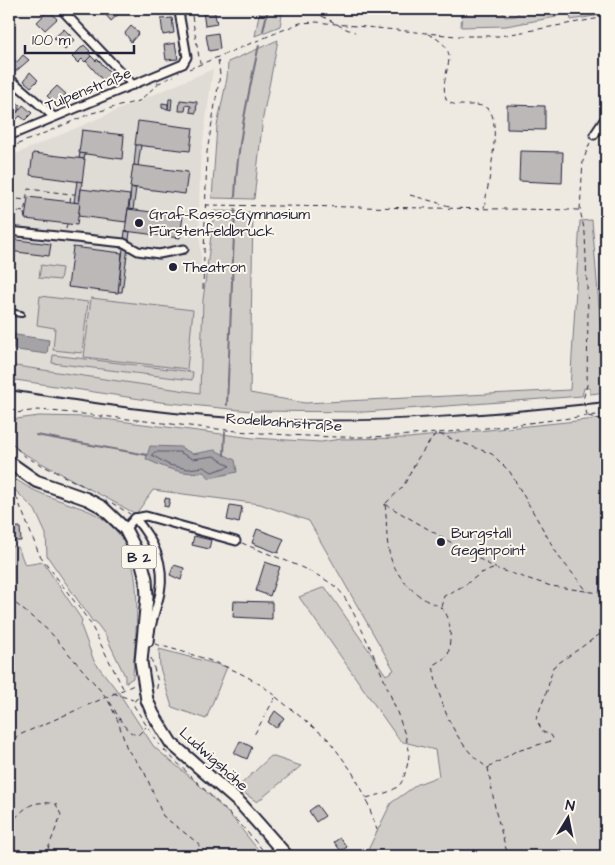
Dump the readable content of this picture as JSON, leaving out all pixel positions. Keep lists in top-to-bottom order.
{
  "streets": {
    "main road": ["B 2", "Ludwigshöhe"],
    "street": ["Tulpenstraße"],
    "path": ["Rodelbahnstraße"]
  },
  "places": ["Graf-Rasso-Gymnasium Fürstenfeldbruck", "Theatron", "Burgstall Gegenpoint"],
  "scale_bar": "100 m",
  "north": "top"
}
